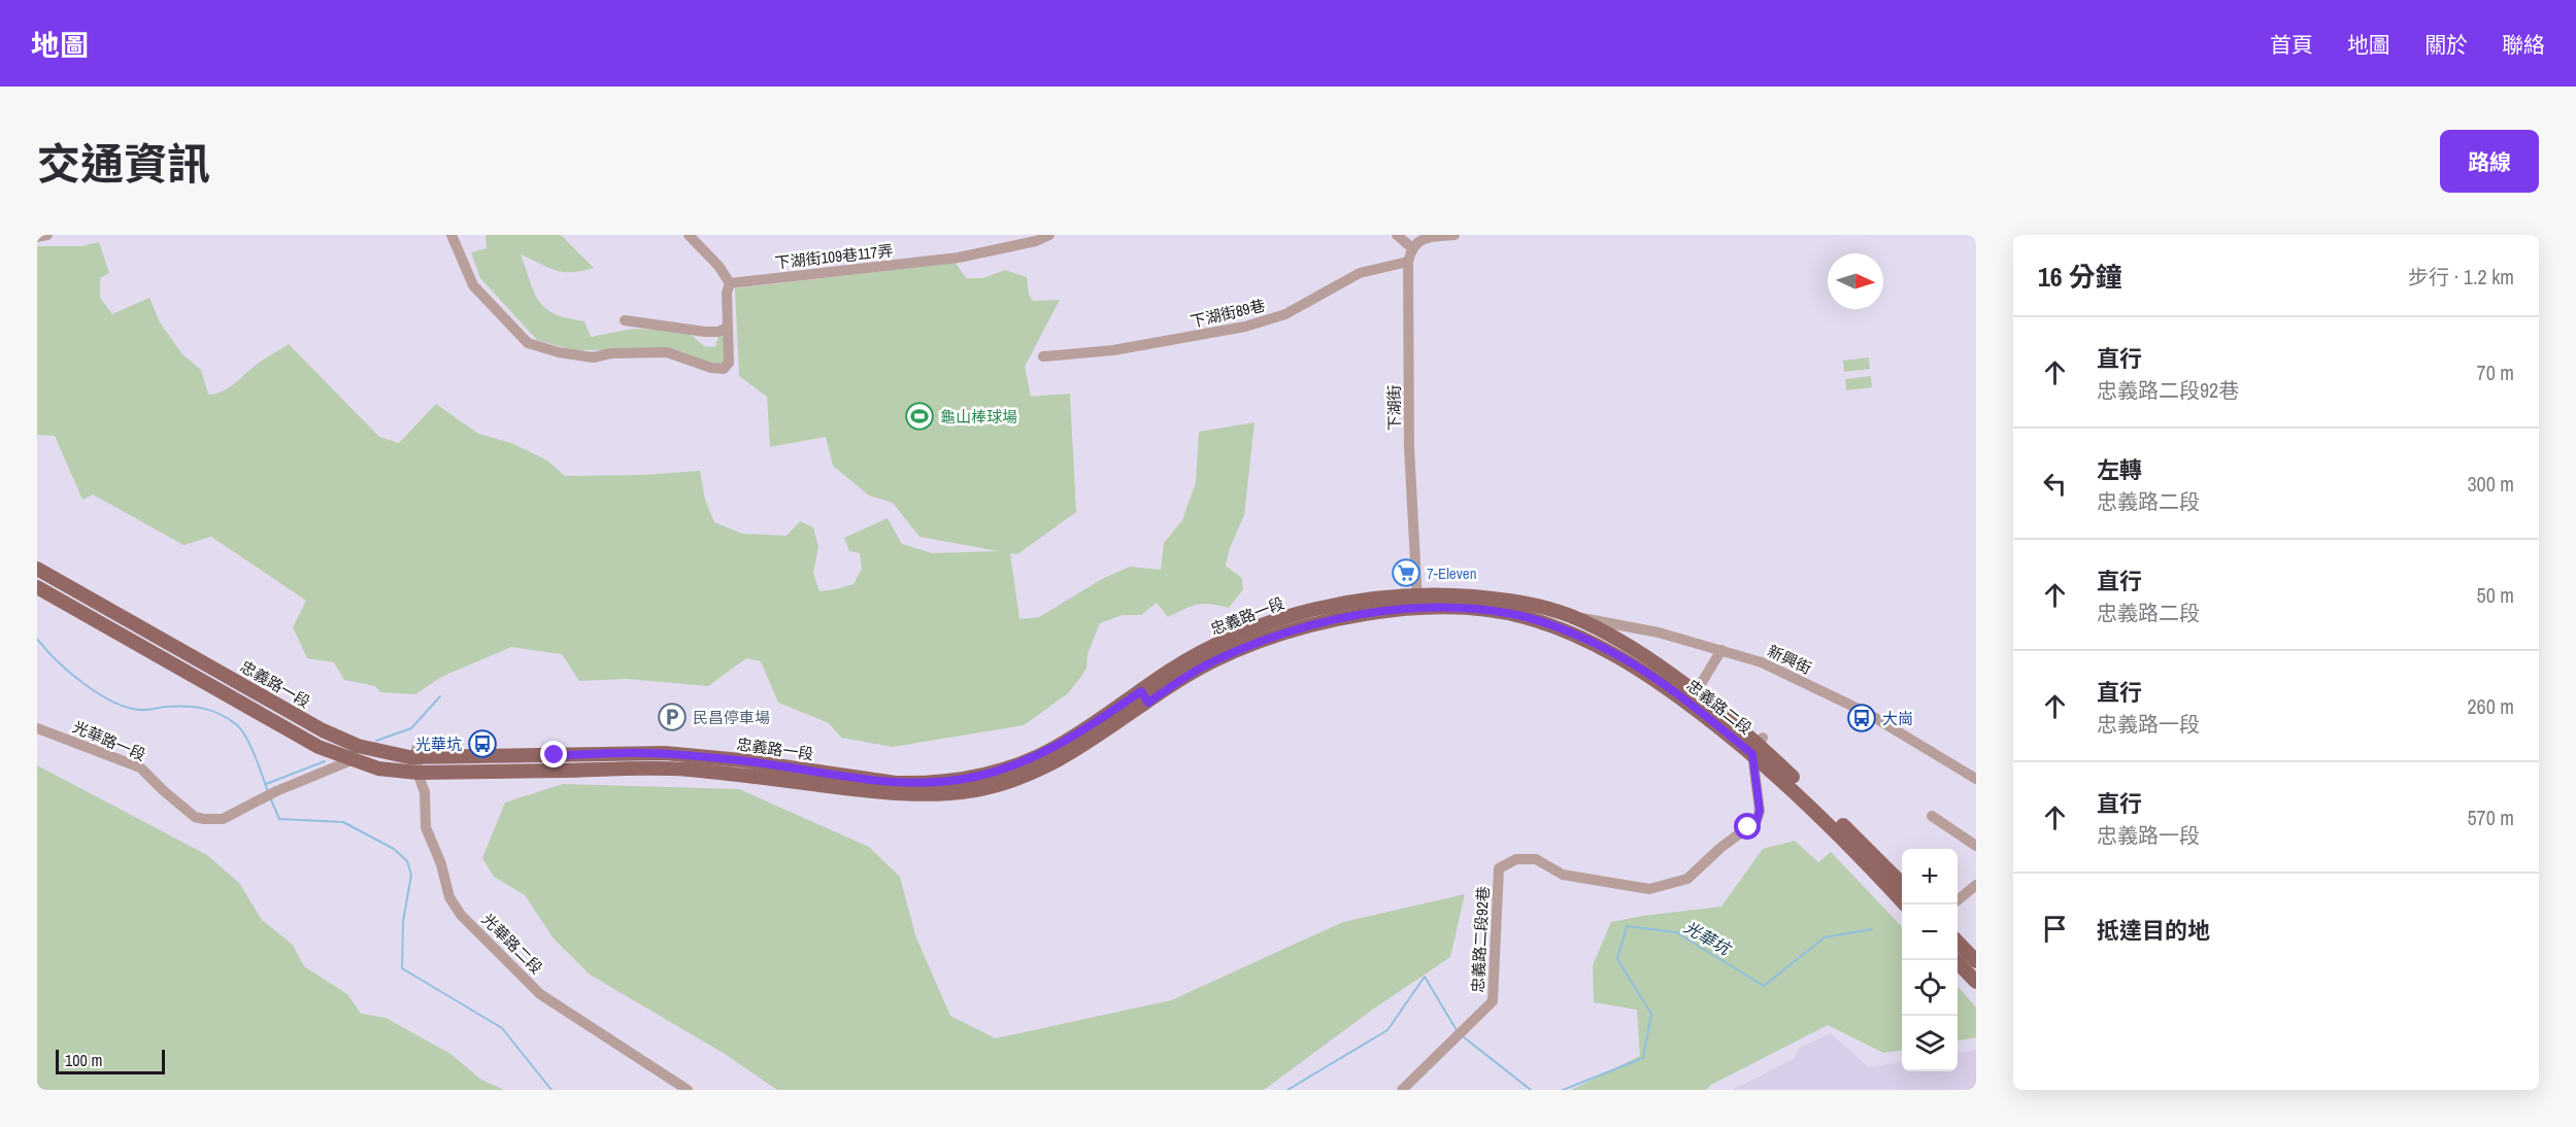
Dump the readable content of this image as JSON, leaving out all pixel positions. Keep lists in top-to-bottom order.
{
  "streets": {
    "main road": ["忠義路一段", "忠義路二段"],
    "street": [
      "下湖街109巷117弄",
      "下湖街89巷",
      "下湖街",
      "新興街",
      "光華路一段",
      "忠義路二段92巷",
      "光華路二段"
    ]
  },
  "crossings": [
    ["下湖街89巷", "下湖街"],
    ["下湖街", "忠義路一段"],
    ["下湖街", "忠義路二段"],
    ["忠義路一段", "忠義路二段"],
    ["忠義路一段", "光華路一段"],
    ["忠義路一段", "光華路二段"],
    ["新興街", "忠義路二段"],
    ["忠義路二段", "忠義路二段92巷"]
  ],
  "water": ["光華坑"],
  "places": {
    "sports": ["龜山棒球場"],
    "supermarket": ["7-Eleven"],
    "parking": ["民昌停車場"],
    "bus stop": ["大崗", "光華坑"]
  },
  "scale_bar": "100 m",
  "north": "right",
  "page": {
    "header": "地圖",
    "nav": [
      "首頁",
      "地圖",
      "關於",
      "聯絡"
    ],
    "title": "交通資訊",
    "buttons": "路線",
    "heading": ["16 分鐘", "步行 · 1.2 km"],
    "list": [
      ["直行", "忠義路二段92巷", "70 m"],
      ["左轉", "忠義路二段", "300 m"],
      ["直行", "忠義路二段", "50 m"],
      ["直行", "忠義路一段", "260 m"],
      ["直行", "忠義路一段", "570 m"],
      "抵達目的地"
    ],
    "map_buttons": ["+", "−"],
    "scale": "100 m"
  }
}
